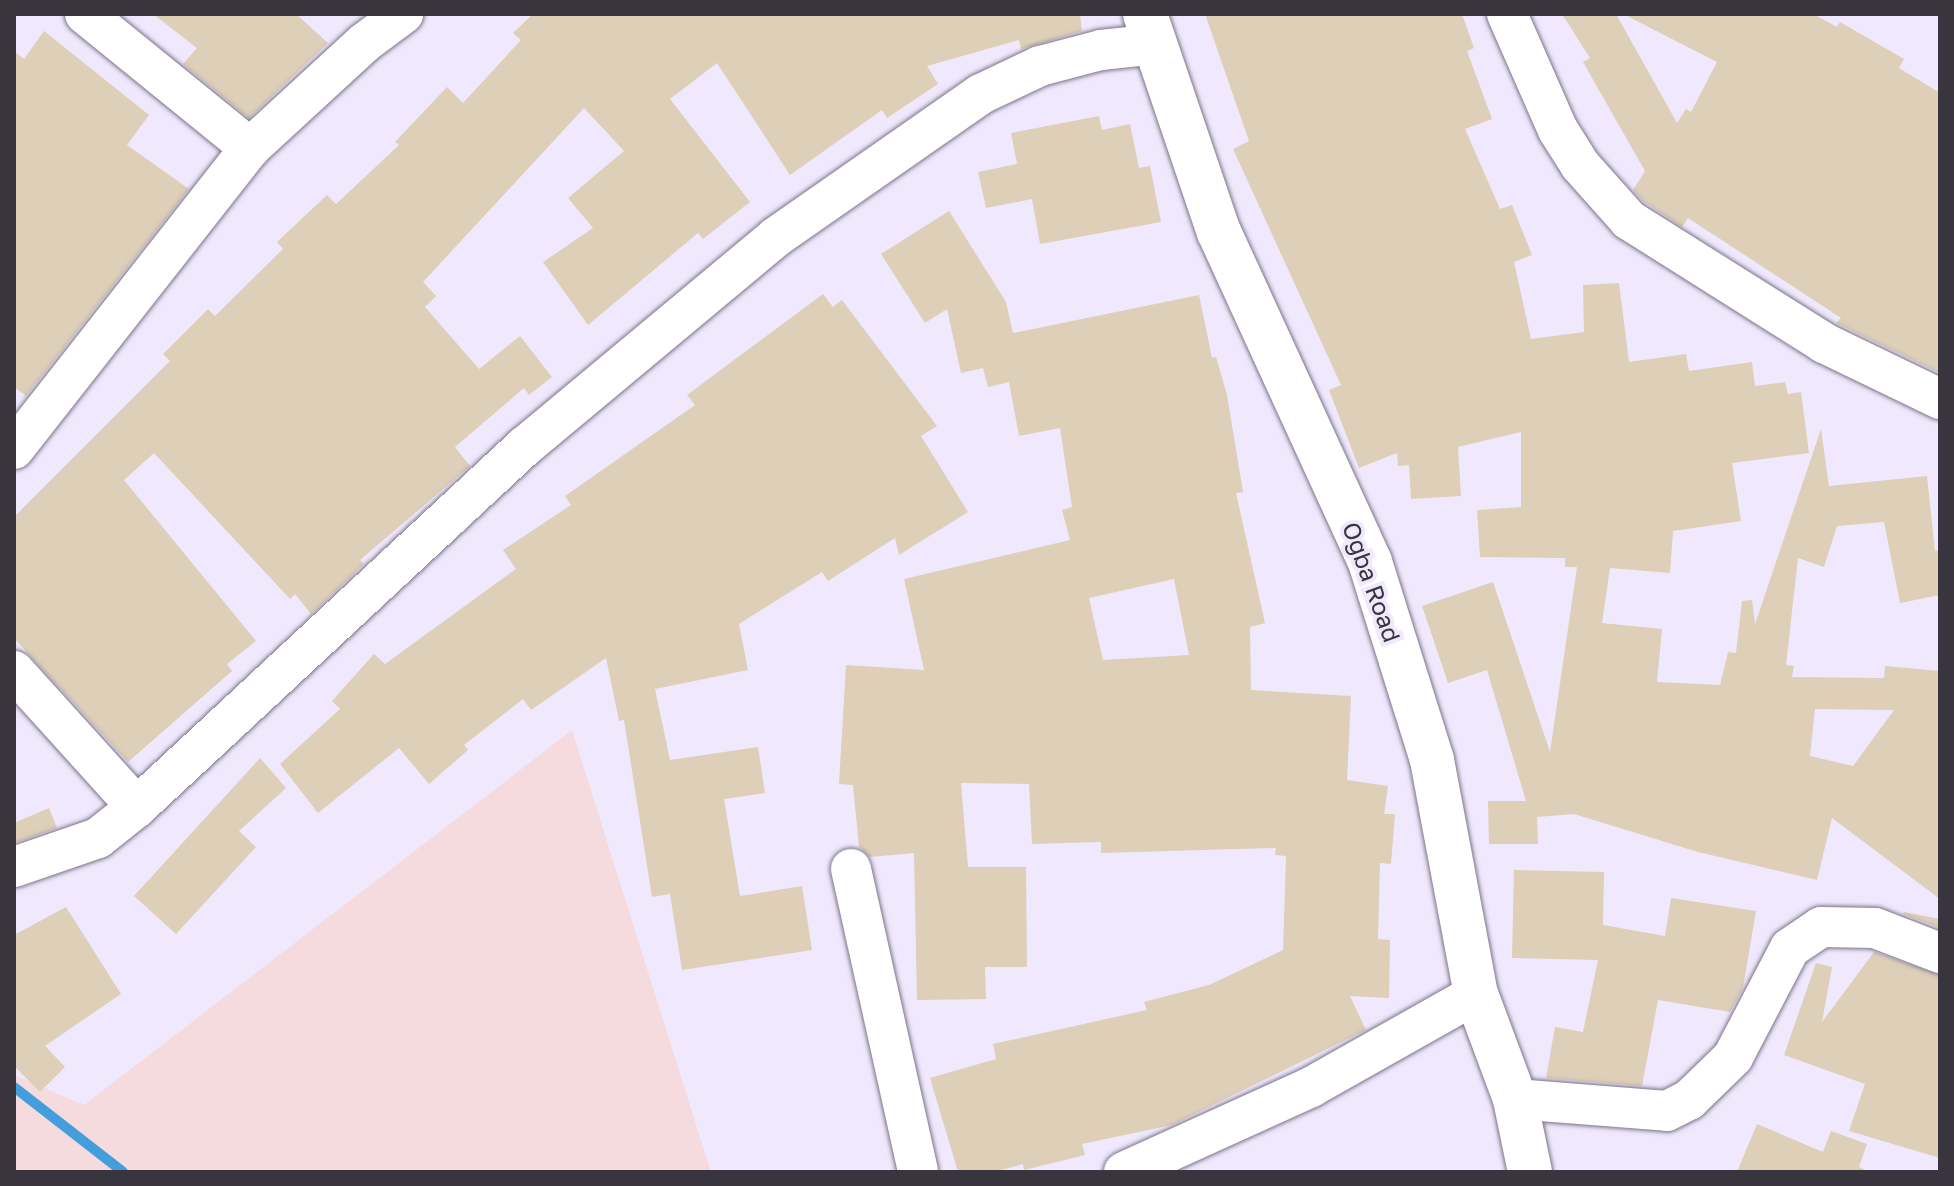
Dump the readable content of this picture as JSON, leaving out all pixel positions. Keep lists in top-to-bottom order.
{
  "streets": {
    "main road": ["Ogba Road"]
  }
}
